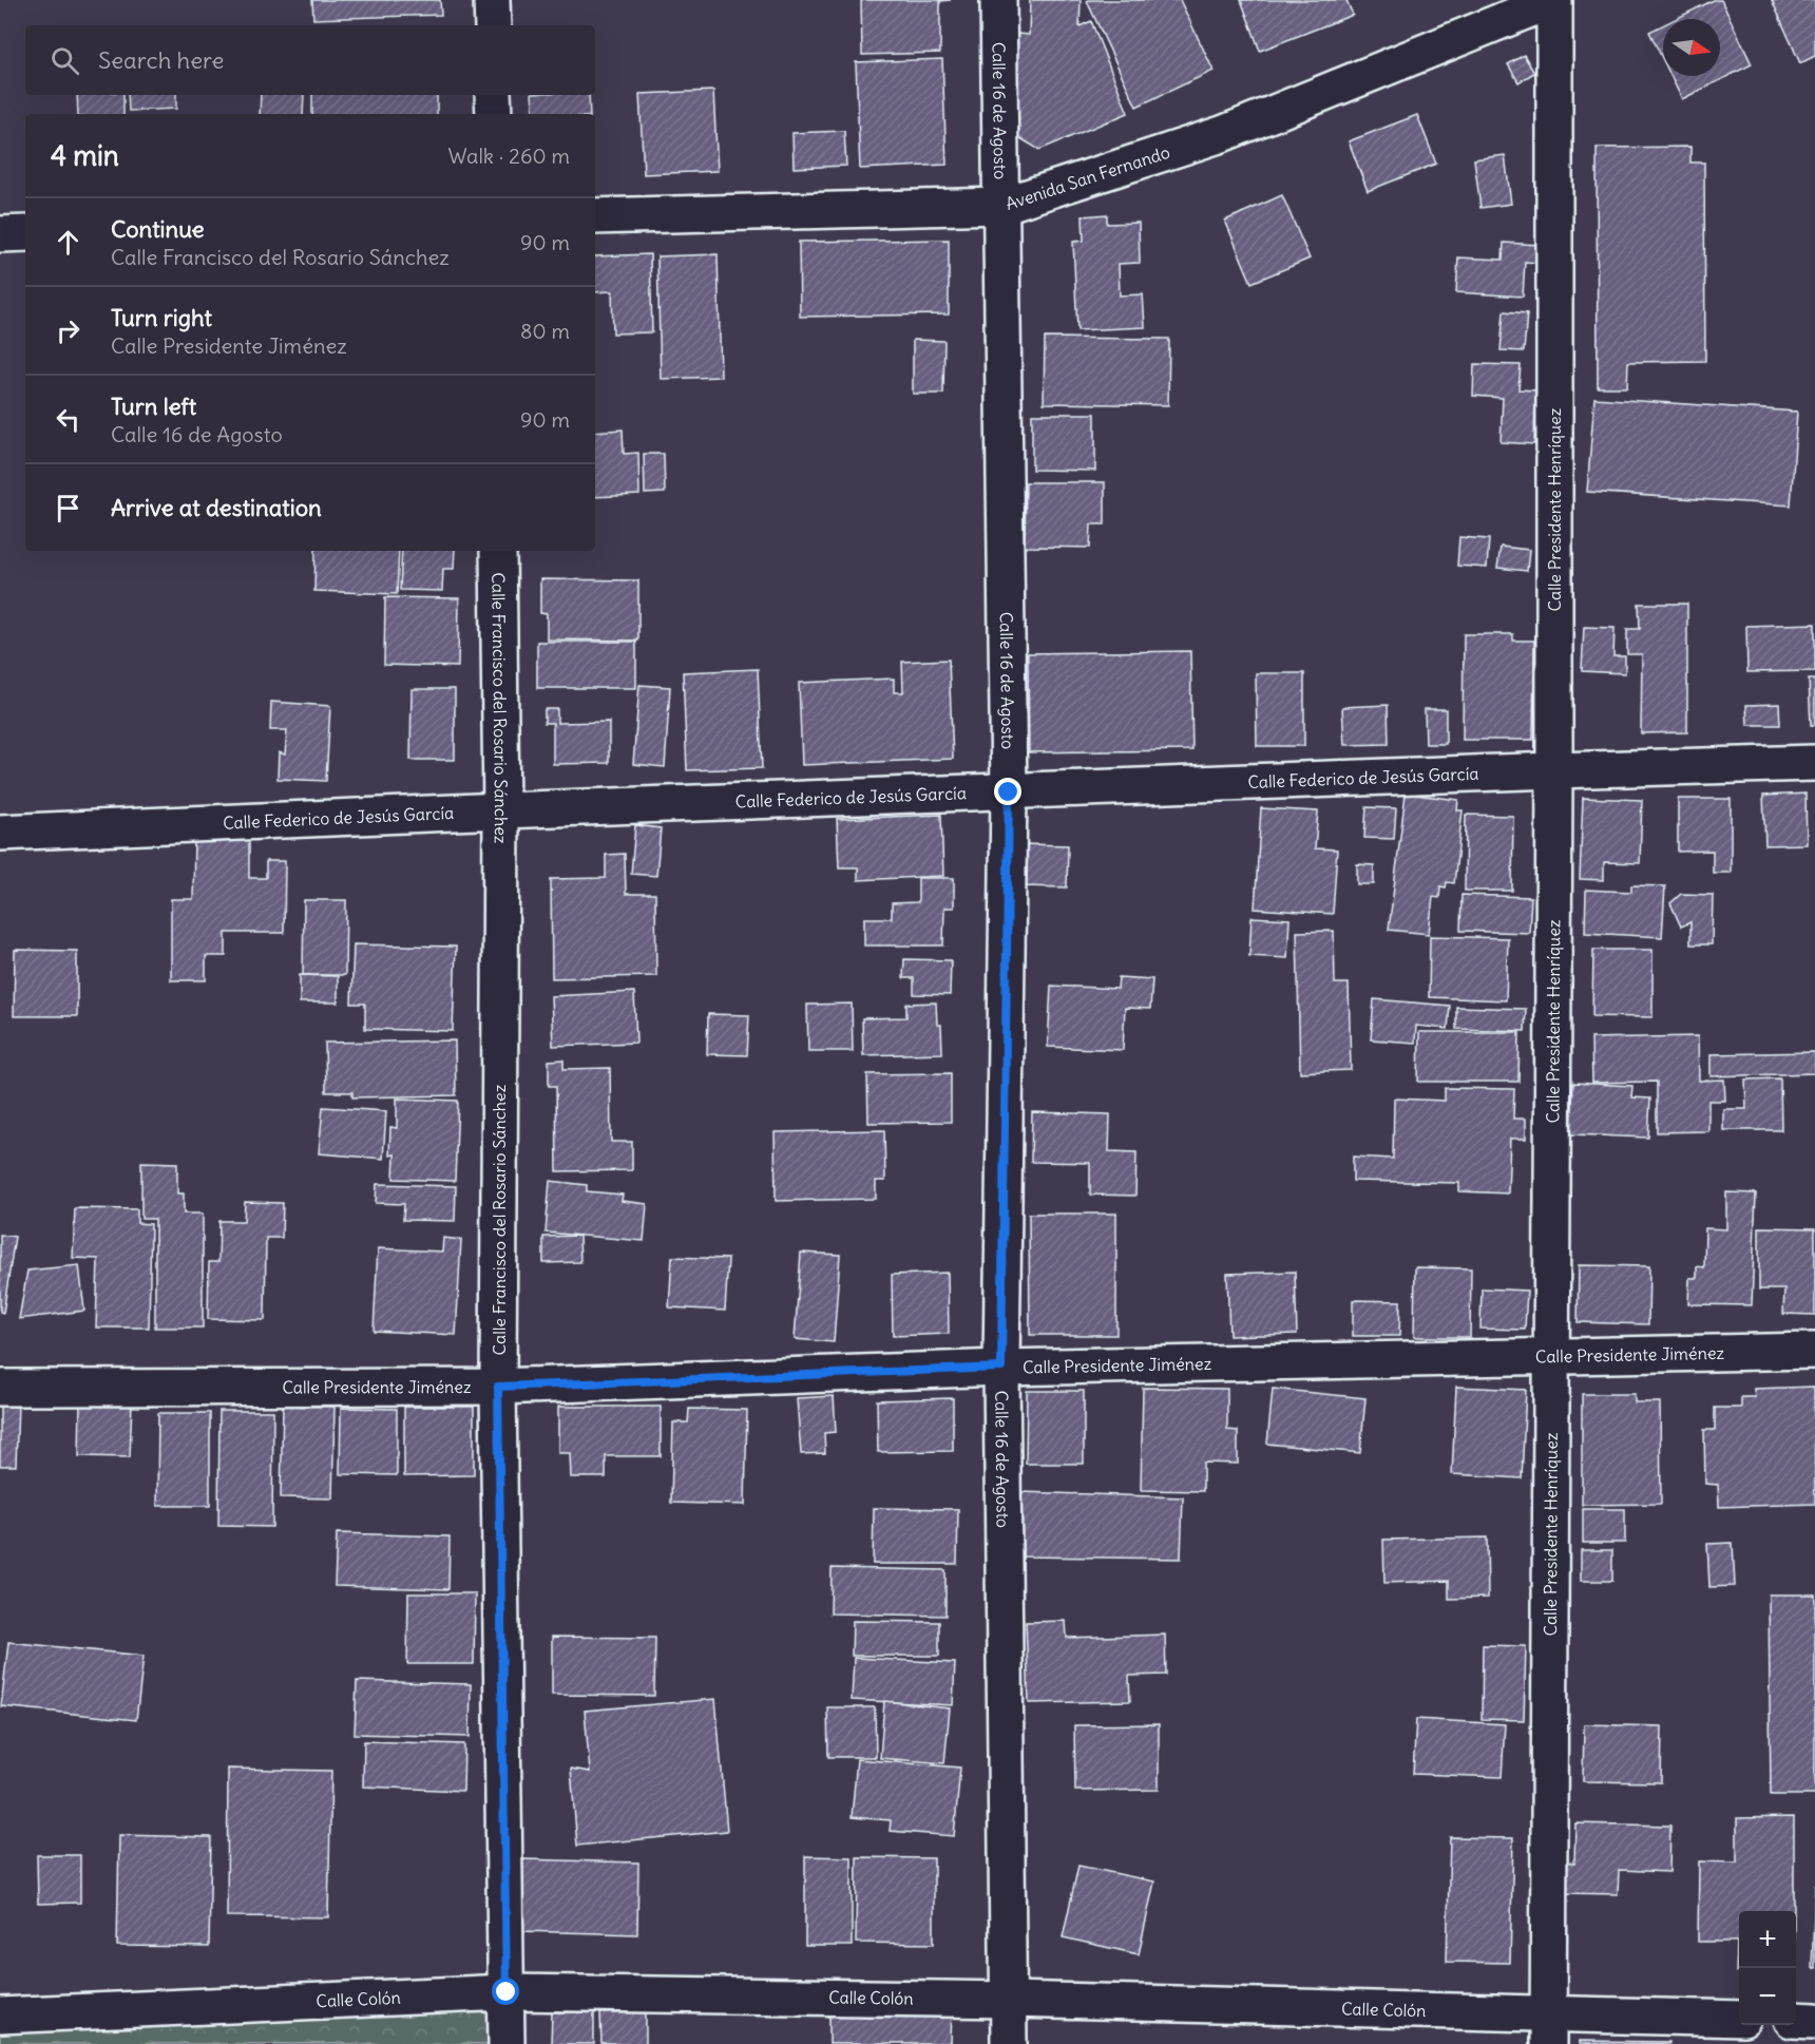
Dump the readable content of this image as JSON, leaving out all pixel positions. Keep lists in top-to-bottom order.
{
  "streets": {
    "street": [
      "Calle 16 de Agosto",
      "Avenida San Fernando",
      "Calle Presidente Henríquez",
      "Calle Francisco del Rosario Sánchez",
      "Calle Federico de Jesús García",
      "Calle Presidente Jiménez",
      "Calle Colón"
    ]
  },
  "crossings": [
    ["Calle 16 de Agosto", "Avenida San Fernando"],
    ["Calle 16 de Agosto", "Calle Federico de Jesús García"],
    ["Calle 16 de Agosto", "Calle Presidente Jiménez"],
    ["Calle 16 de Agosto", "Calle Colón"],
    ["Avenida San Fernando", "Calle Presidente Henríquez"],
    ["Calle Presidente Henríquez", "Calle Federico de Jesús García"],
    ["Calle Presidente Henríquez", "Calle Presidente Jiménez"],
    ["Calle Presidente Henríquez", "Calle Colón"],
    ["Calle Francisco del Rosario Sánchez", "Calle Federico de Jesús García"],
    ["Calle Francisco del Rosario Sánchez", "Calle Presidente Jiménez"],
    ["Calle Francisco del Rosario Sánchez", "Calle Colón"]
  ],
  "north": "right",
  "page": {
    "search": "Search here",
    "heading": ["4 min", "Walk · 260 m"],
    "list": [
      ["Continue", "Calle Francisco del Rosario Sánchez", "90 m"],
      ["Turn right", "Calle Presidente Jiménez", "80 m"],
      ["Turn left", "Calle 16 de Agosto", "90 m"],
      "Arrive at destination"
    ],
    "map_buttons": ["+", "−"]
  }
}
